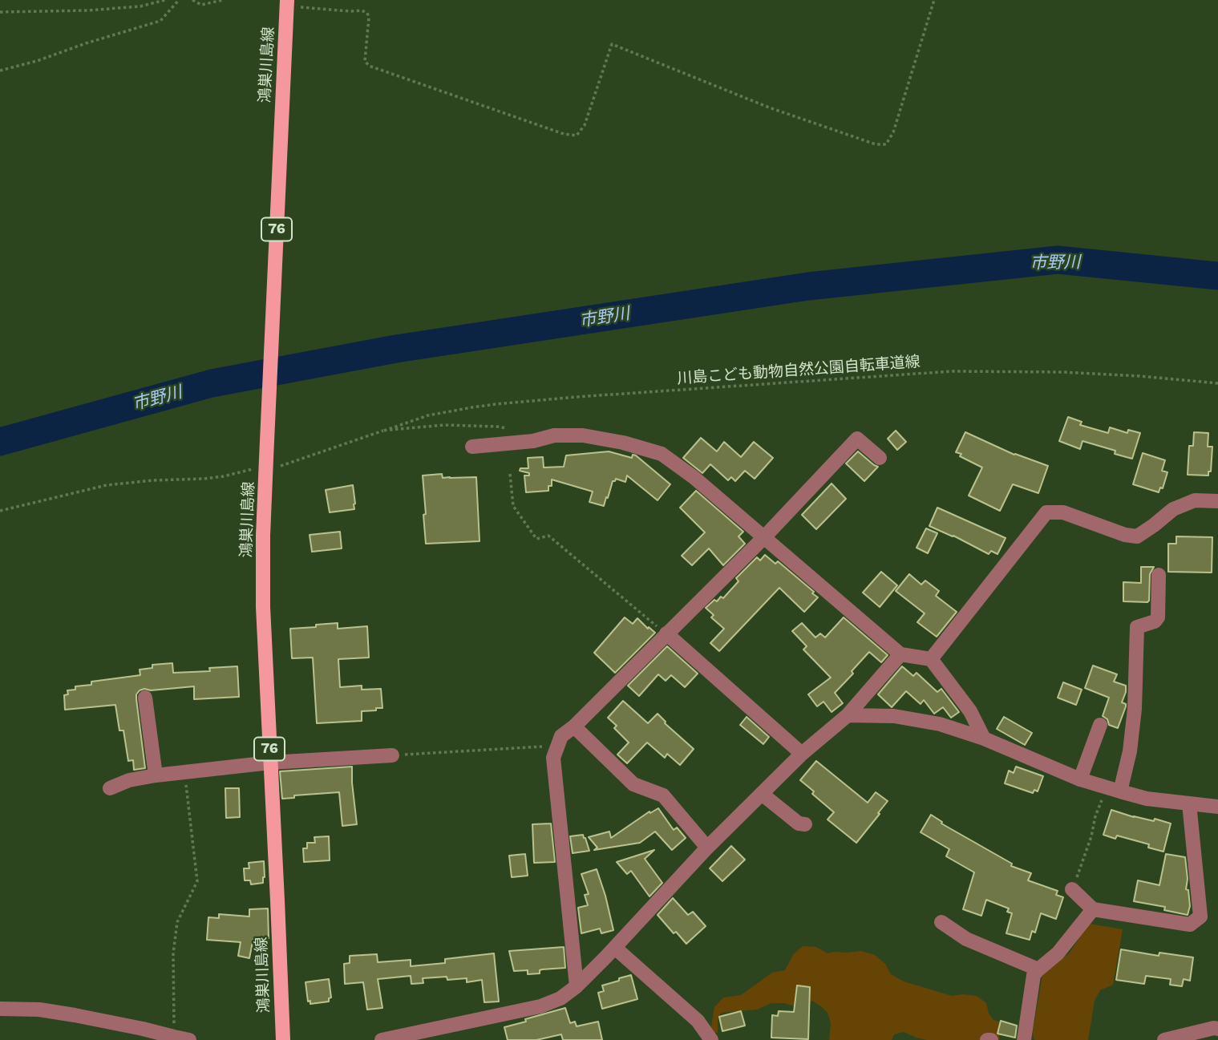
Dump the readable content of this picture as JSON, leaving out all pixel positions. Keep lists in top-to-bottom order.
{
  "streets": {
    "main road": ["鴻巣川島線", "76"],
    "path": ["川島こども動物自然公園自転車道線"]
  },
  "water": ["市野川"]
}
